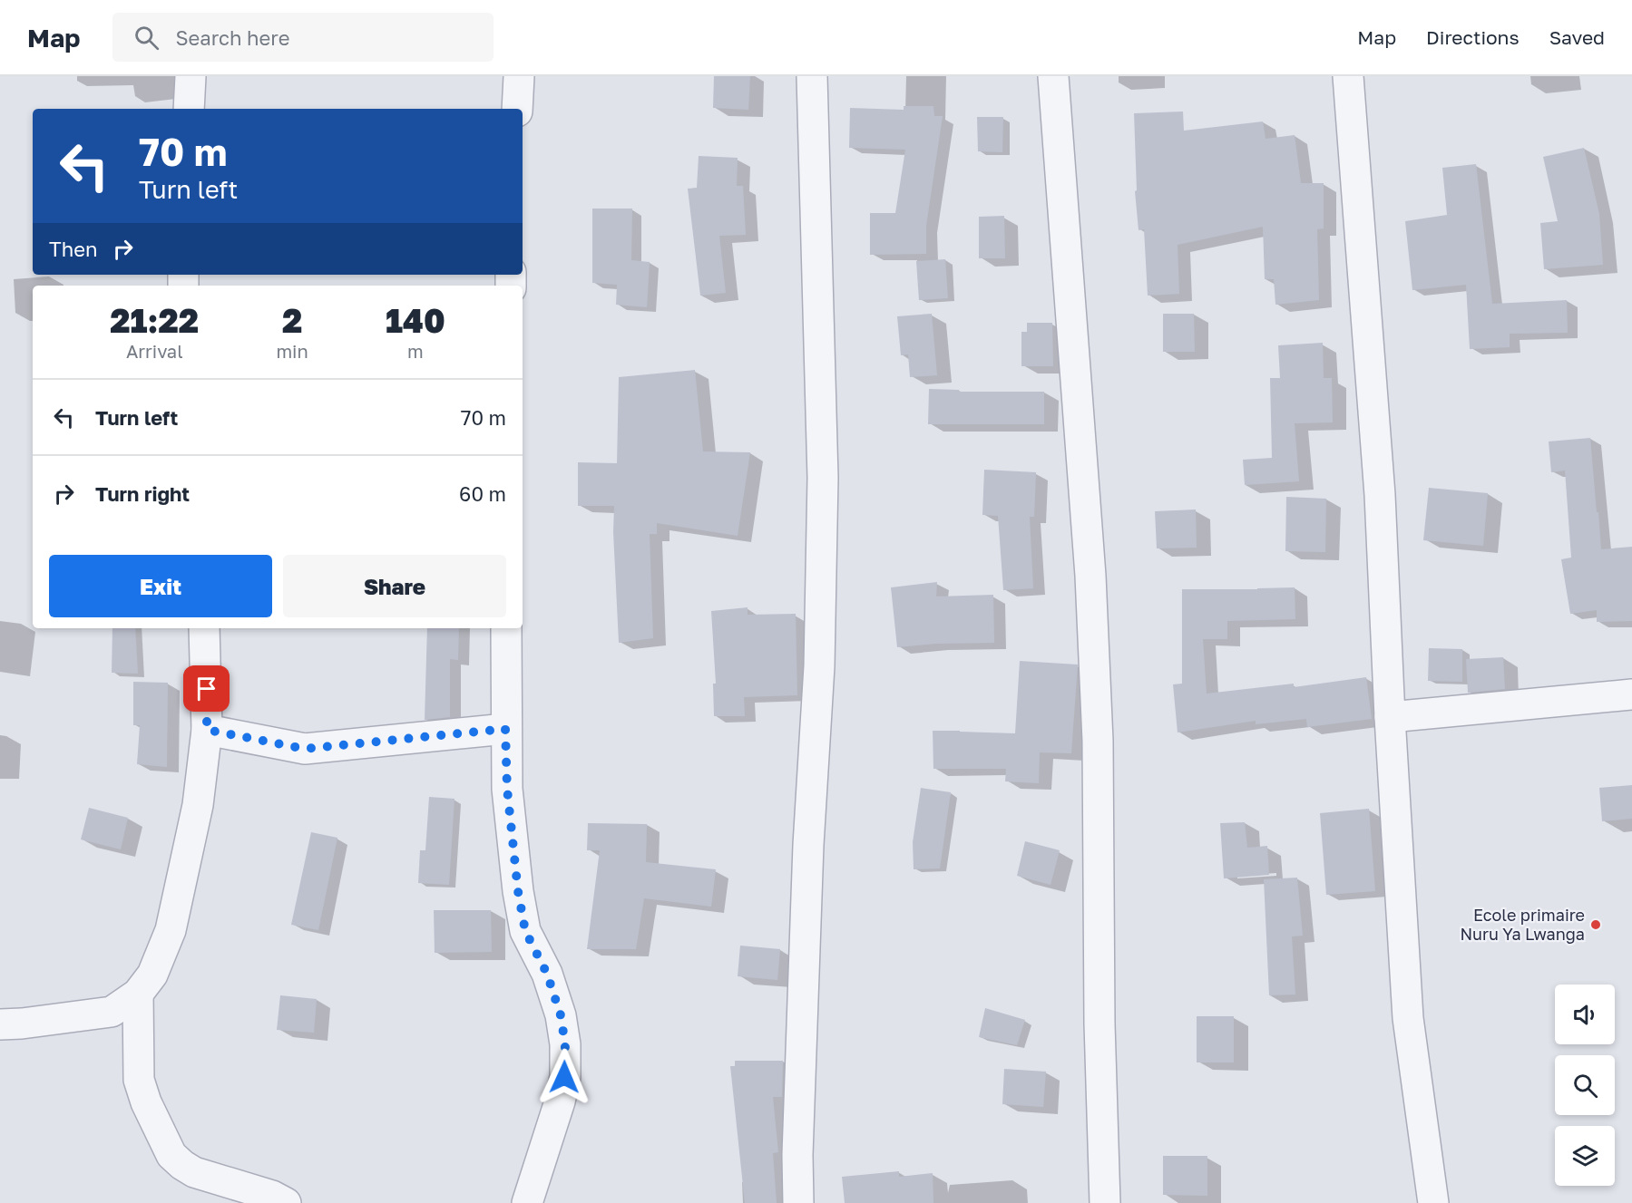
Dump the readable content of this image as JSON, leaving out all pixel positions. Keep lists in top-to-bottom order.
{
  "places": ["Ecole primaire Nuru Ya Lwanga"],
  "page": {
    "header": "Map",
    "search": "Search here",
    "nav": ["Map", "Directions", "Saved"],
    "turn": ["70 m", "Turn left"],
    "then": "Then",
    "eta": [
      "21:22",
      "Arrival",
      "2",
      "min",
      "140",
      "m"
    ],
    "list": [
      {
        "name": "Turn left",
        "value": "70 m"
      },
      {
        "name": "Turn right",
        "value": "60 m"
      }
    ],
    "buttons": ["Exit", "Share"]
  }
}
